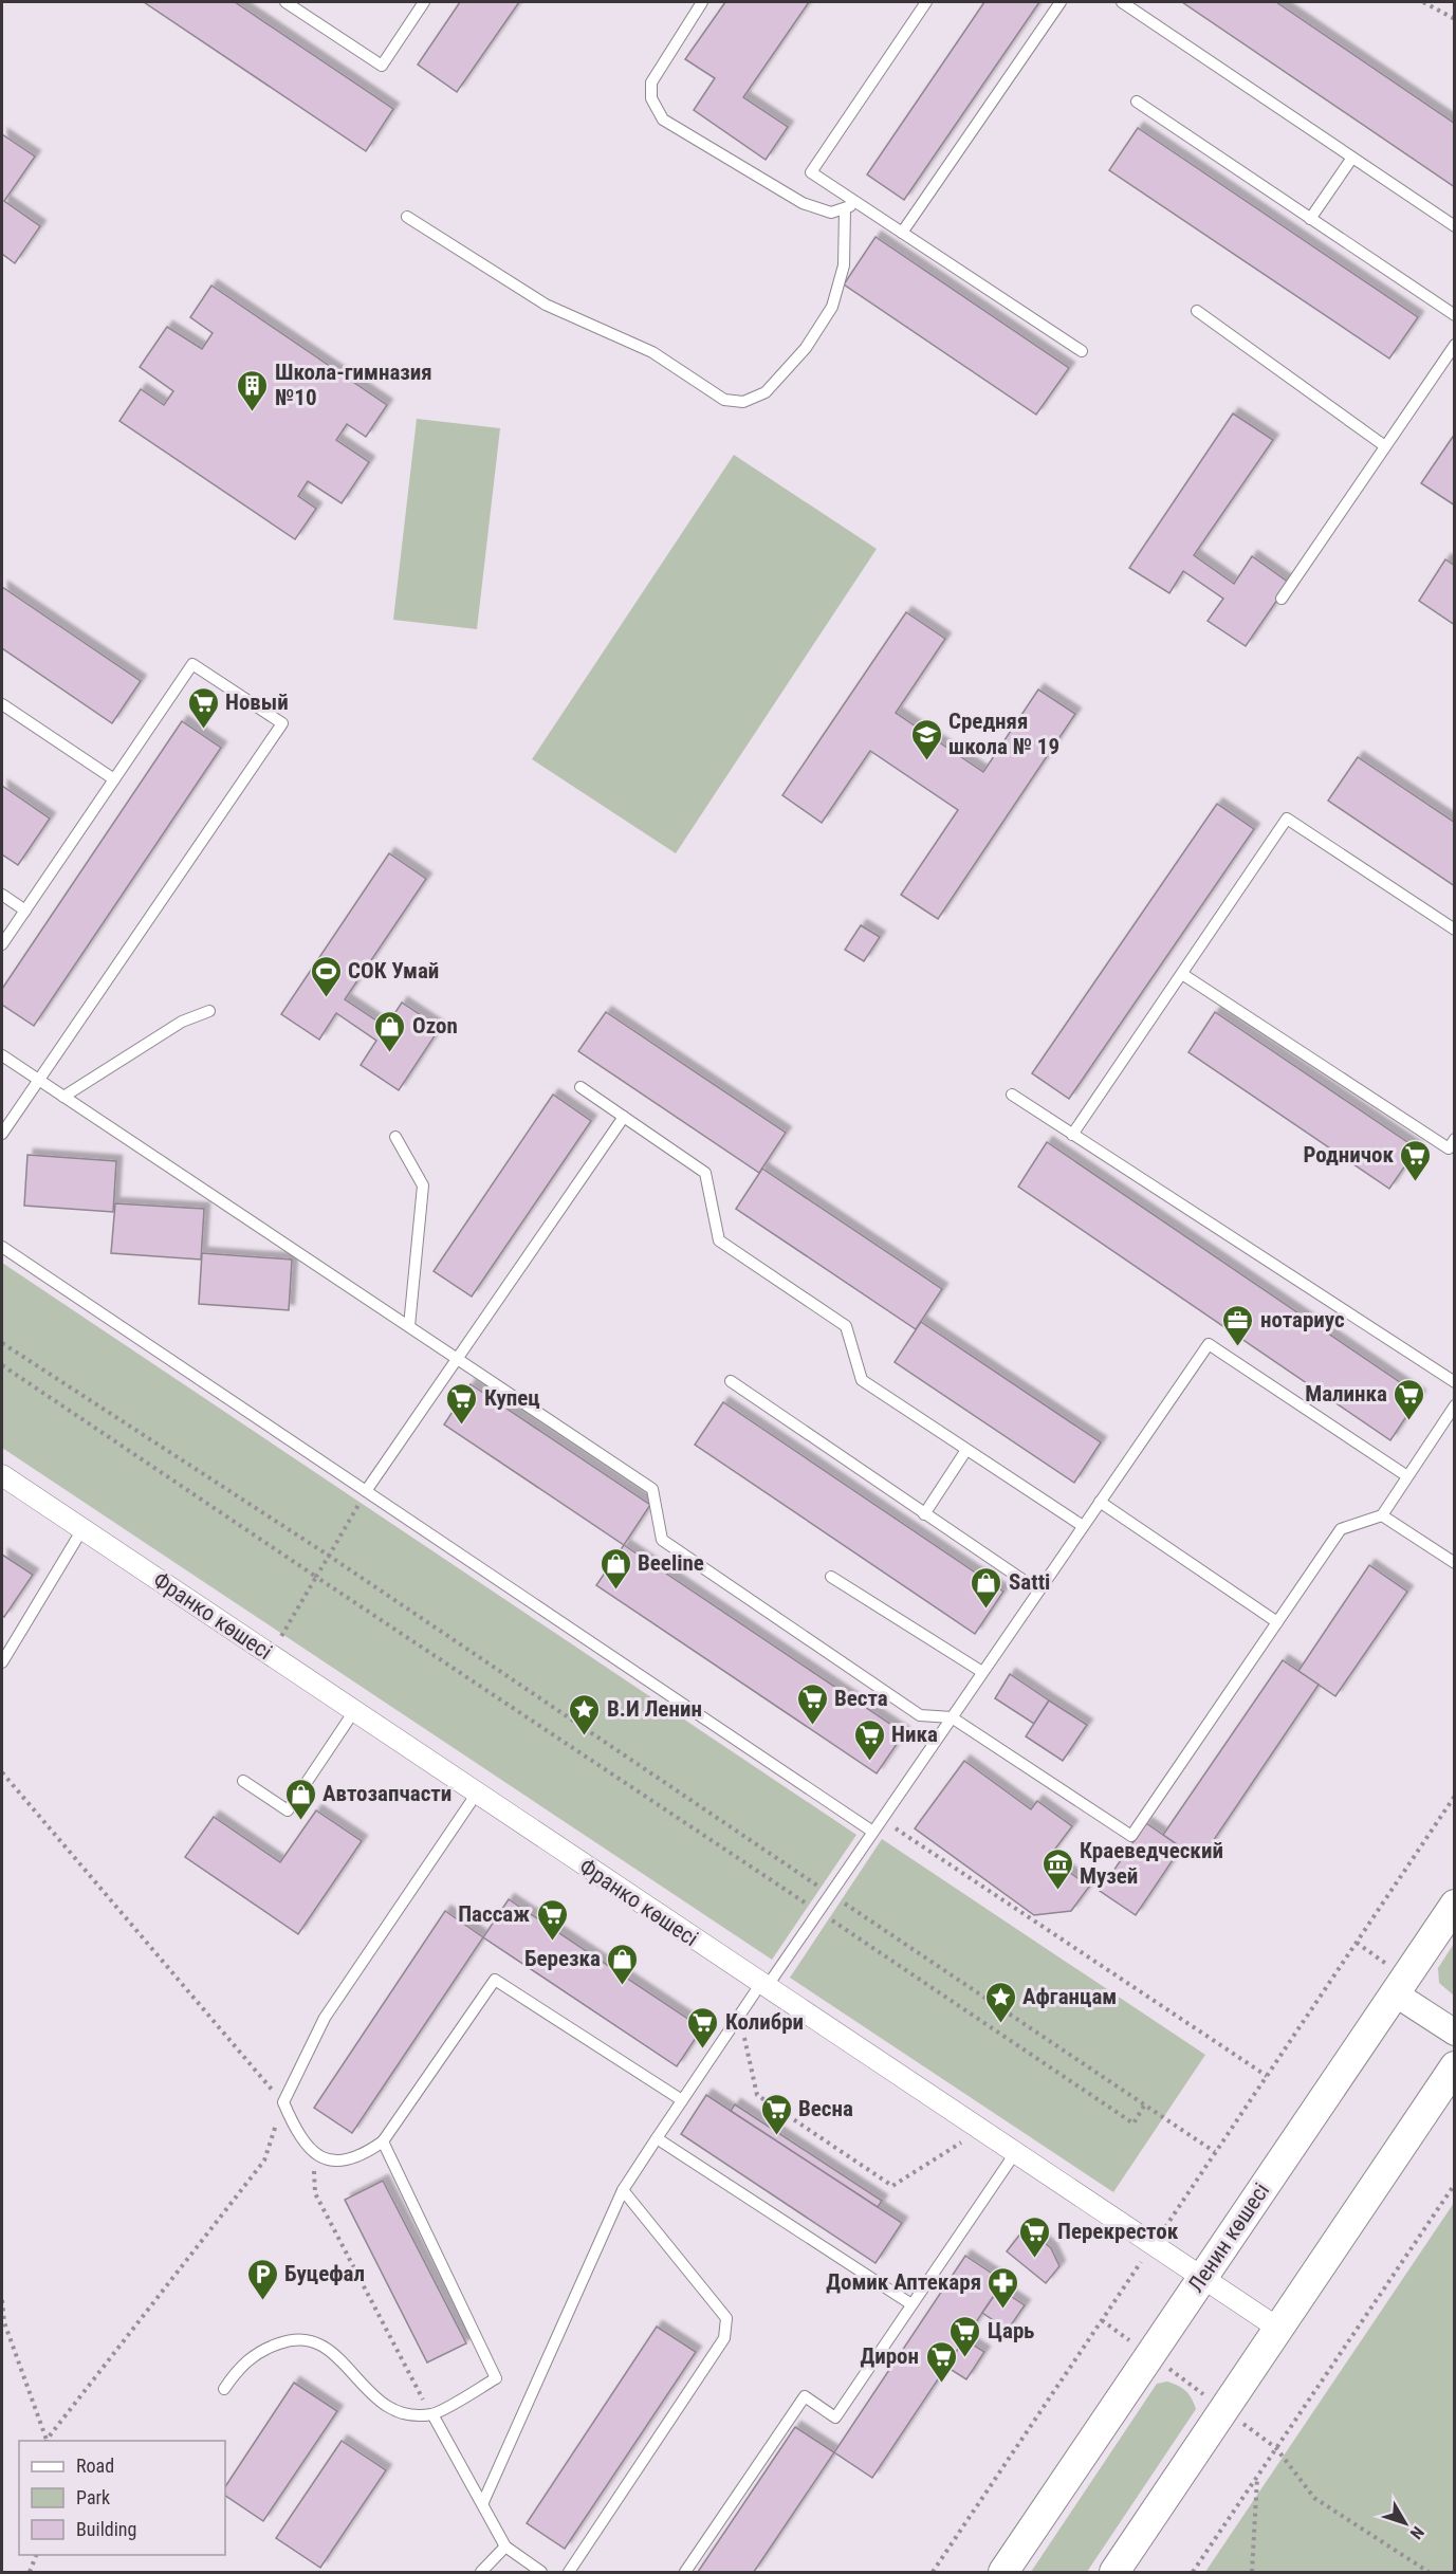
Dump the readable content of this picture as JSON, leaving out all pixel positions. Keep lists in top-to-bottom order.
{
  "streets": {
    "main road": ["Ленин көшесі"],
    "street": ["Франко көшесі"]
  },
  "crossings": [
    ["Франко көшесі", "Ленин көшесі"]
  ],
  "places": {
    "building": ["Школа-гимназия №10"],
    "supermarket": [
      "Новый",
      "Родничок",
      "Малинка",
      "Купец",
      "Веста",
      "Ника",
      "Пассаж",
      "Колибри",
      "Весна",
      "Перекресток",
      "Царь",
      "Дирон"
    ],
    "school or university": ["Средняя школа № 19"],
    "sports": ["СОК Умай"],
    "shop": [
      "Ozon",
      "Beeline",
      "Satti",
      "Автозапчасти",
      "Березка"
    ],
    "office": ["нотариус"],
    "place": ["В.И Ленин", "Афганцам"],
    "museum": ["Краеведческий Музей"],
    "parking": ["Буцефал"],
    "pharmacy": ["Домик Аптекаря"]
  },
  "legend": ["Road", "Park", "Building"],
  "north": "bottom right"
}
